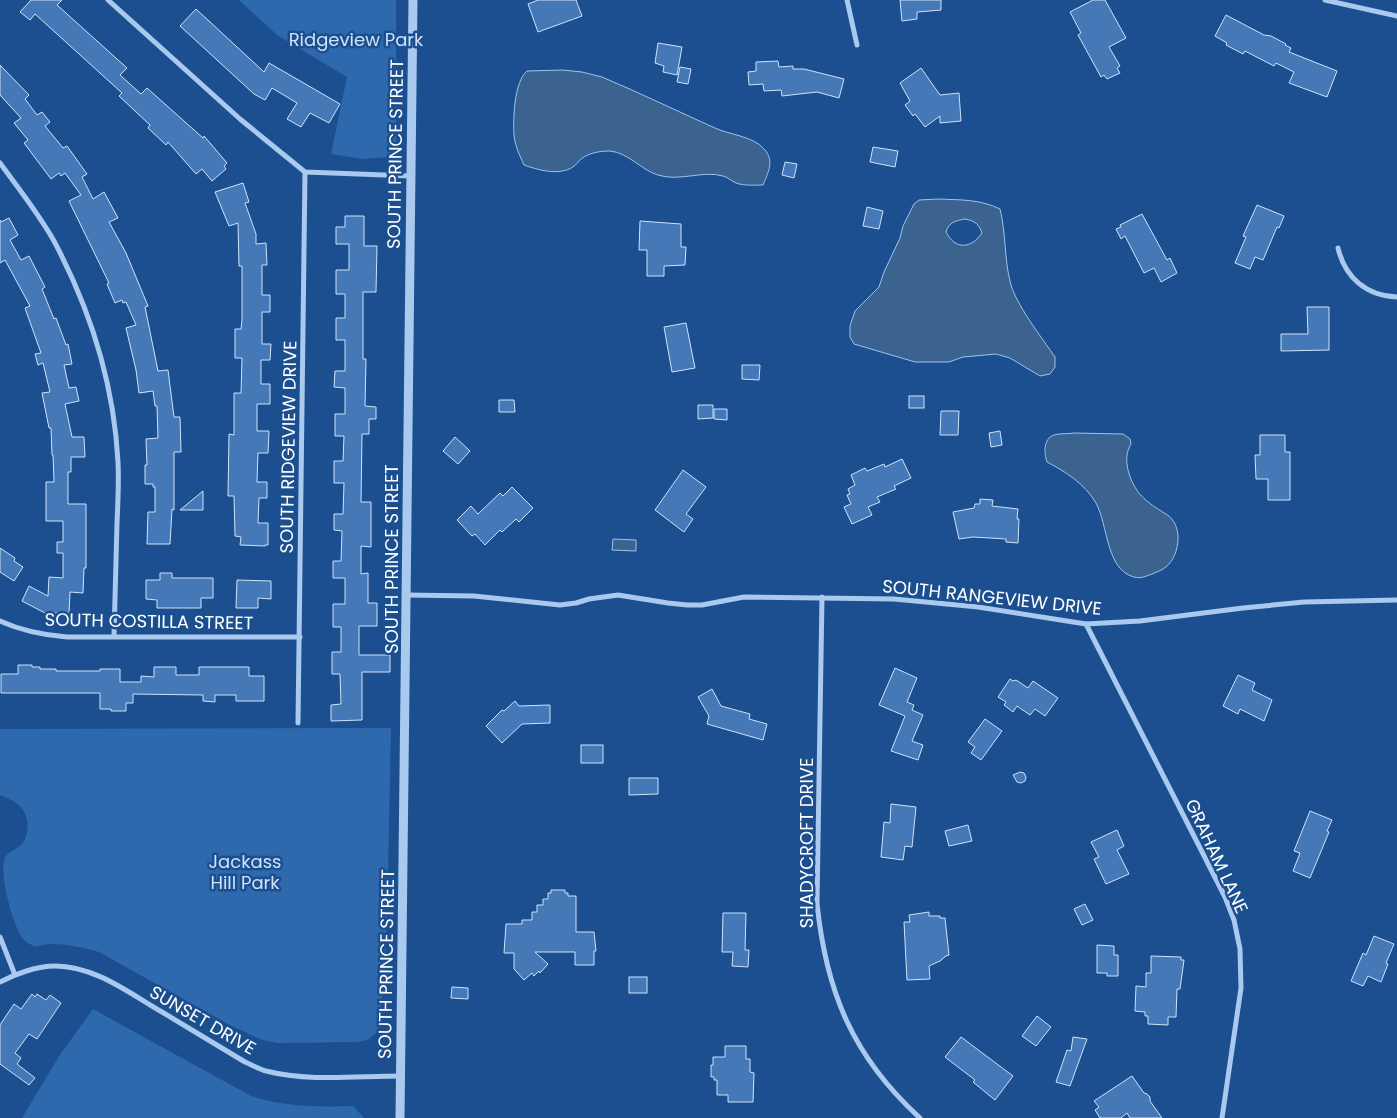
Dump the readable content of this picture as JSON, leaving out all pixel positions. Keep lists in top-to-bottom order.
{
  "streets": {
    "street": [
      "SOUTH PRINCE STREET",
      "SOUTH RIDGEVIEW DRIVE",
      "SOUTH RANGEVIEW DRIVE",
      "SOUTH COSTILLA STREET",
      "SHADYCROFT DRIVE",
      "GRAHAM LANE",
      "SUNSET DRIVE"
    ]
  },
  "crossings": [
    ["SOUTH PRINCE STREET", "SOUTH RANGEVIEW DRIVE"],
    ["SOUTH PRINCE STREET", "SUNSET DRIVE"],
    ["SOUTH RIDGEVIEW DRIVE", "SOUTH COSTILLA STREET"],
    ["SOUTH RANGEVIEW DRIVE", "SHADYCROFT DRIVE"],
    ["SOUTH RANGEVIEW DRIVE", "GRAHAM LANE"]
  ],
  "parks": ["Ridgeview Park", "Jackass Hill Park"]
}
